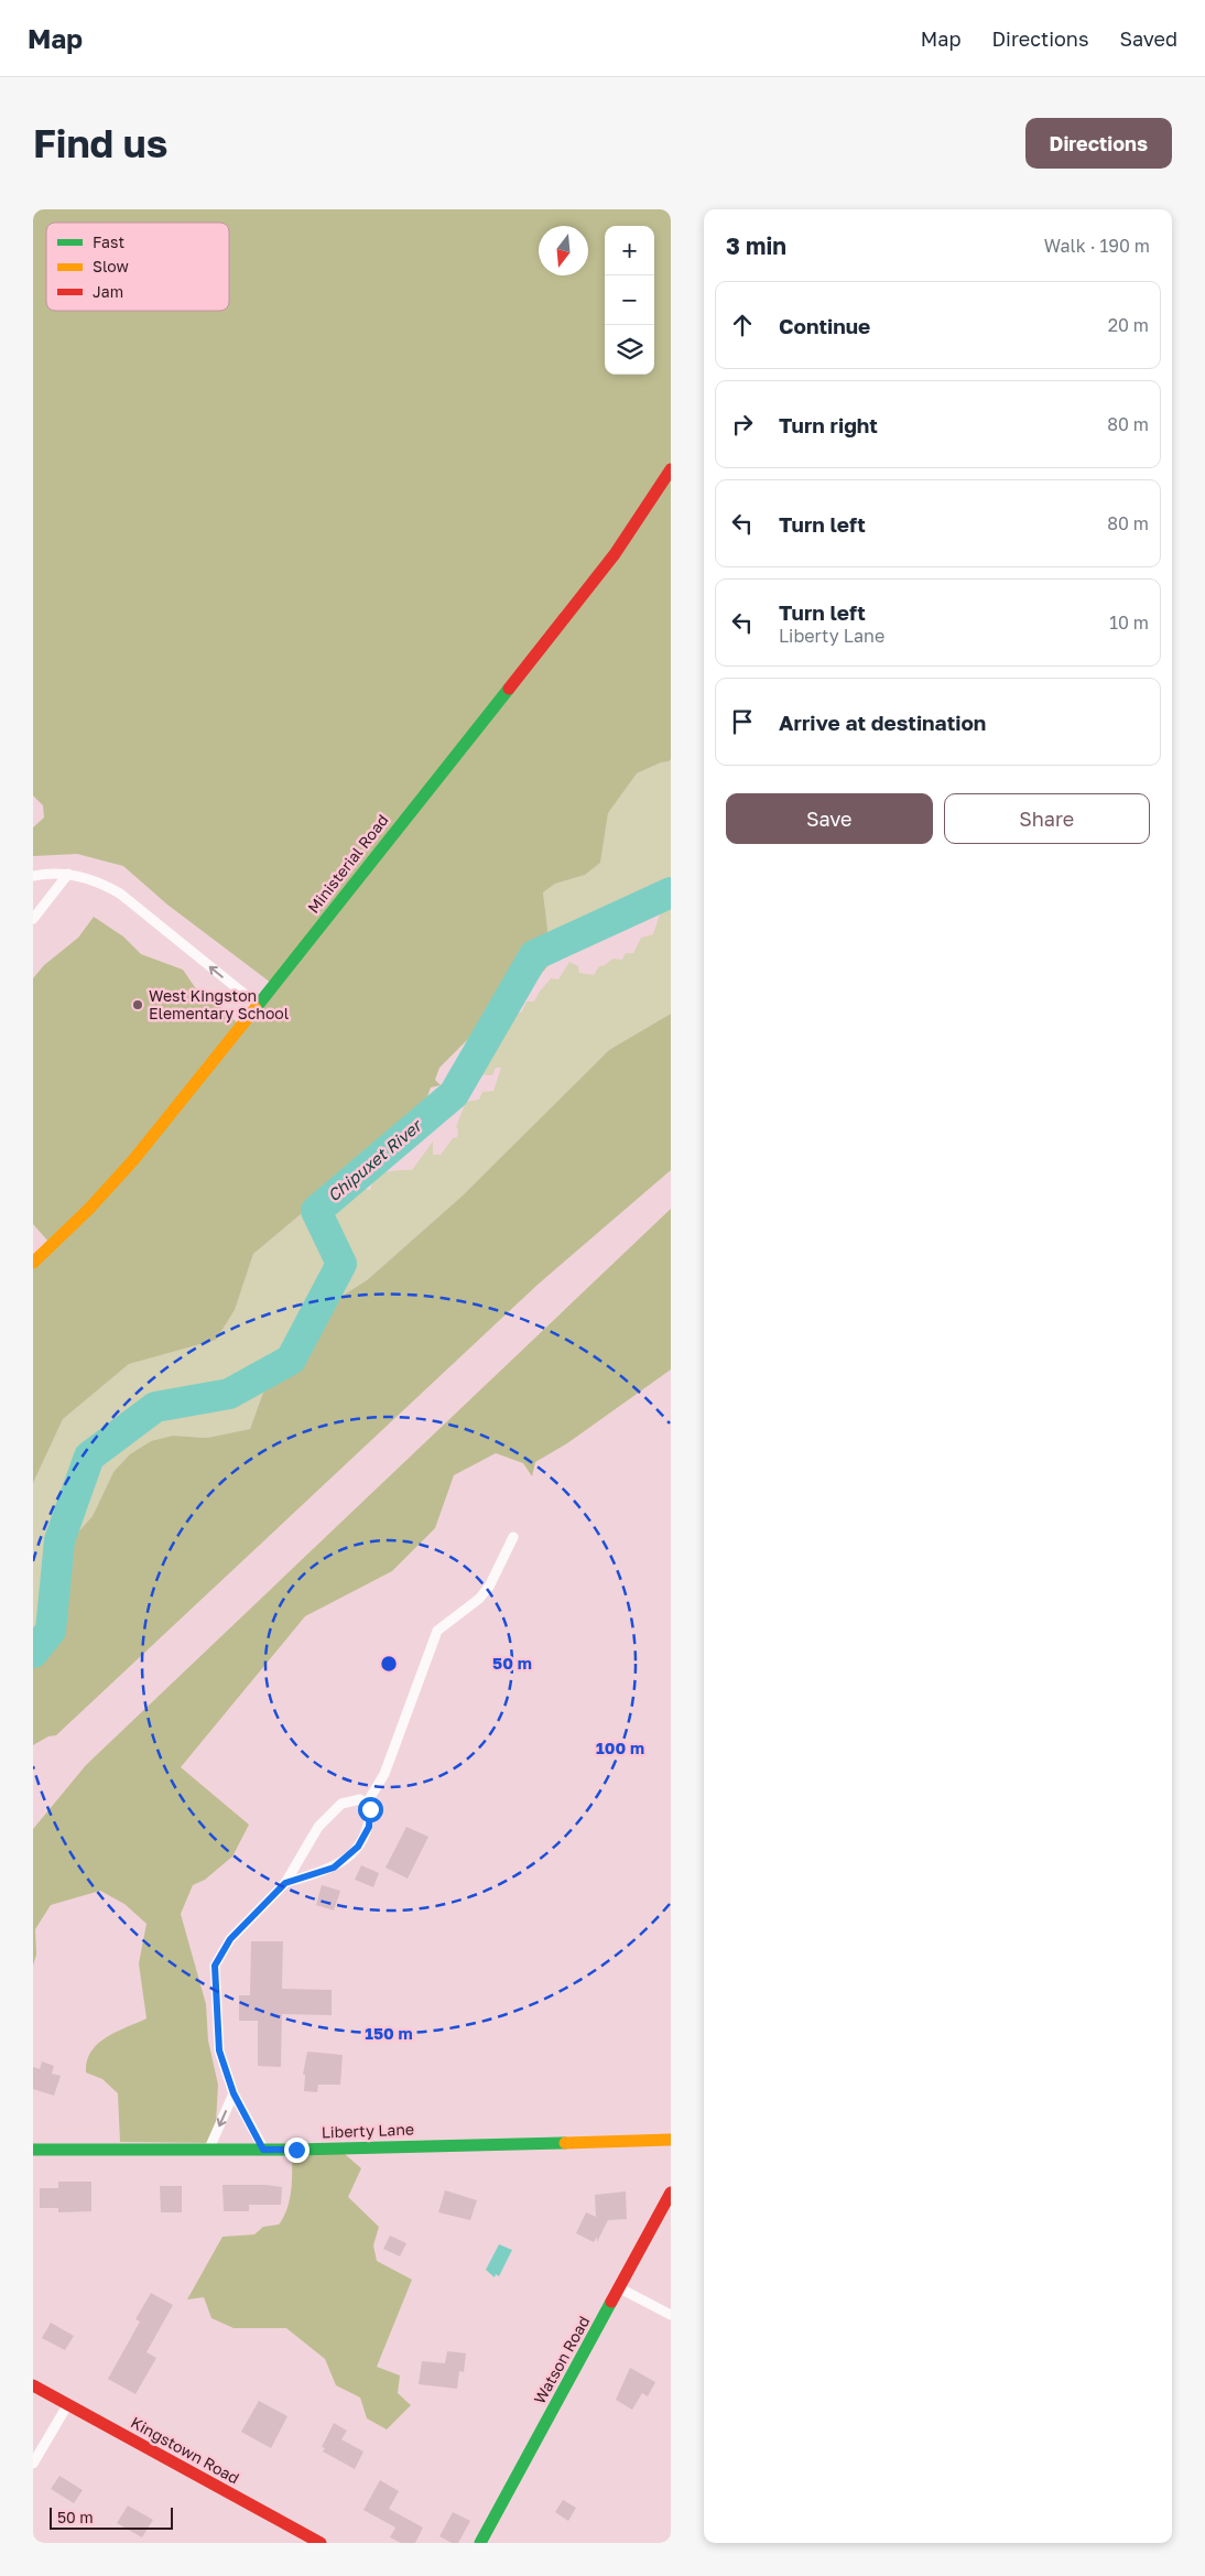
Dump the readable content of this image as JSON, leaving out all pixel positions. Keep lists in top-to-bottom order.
{
  "streets": {
    "main road": [
      "Ministerial Road",
      "Liberty Lane",
      "Watson Road",
      "Kingstown Road"
    ]
  },
  "water": ["Chipuxet River"],
  "places": ["West Kingston Elementary School"],
  "legend": ["Fast", "Slow", "Jam"],
  "scale_bar": "50 m",
  "north": "bottom",
  "page": {
    "header": "Map",
    "nav": ["Map", "Directions", "Saved"],
    "buttons": [
      "Directions",
      ["Save", "Share"]
    ],
    "title": "Find us",
    "heading": ["3 min", "Walk · 190 m"],
    "map_buttons": ["+", "−"],
    "list": [
      ["Continue", "20 m"],
      ["Turn right", "80 m"],
      ["Turn left", "80 m"],
      ["Turn left", "Liberty Lane", "10 m"],
      "Arrive at destination"
    ],
    "scale": "50 m"
  },
  "rings": ["50 m", "100 m", "150 m"]
}
